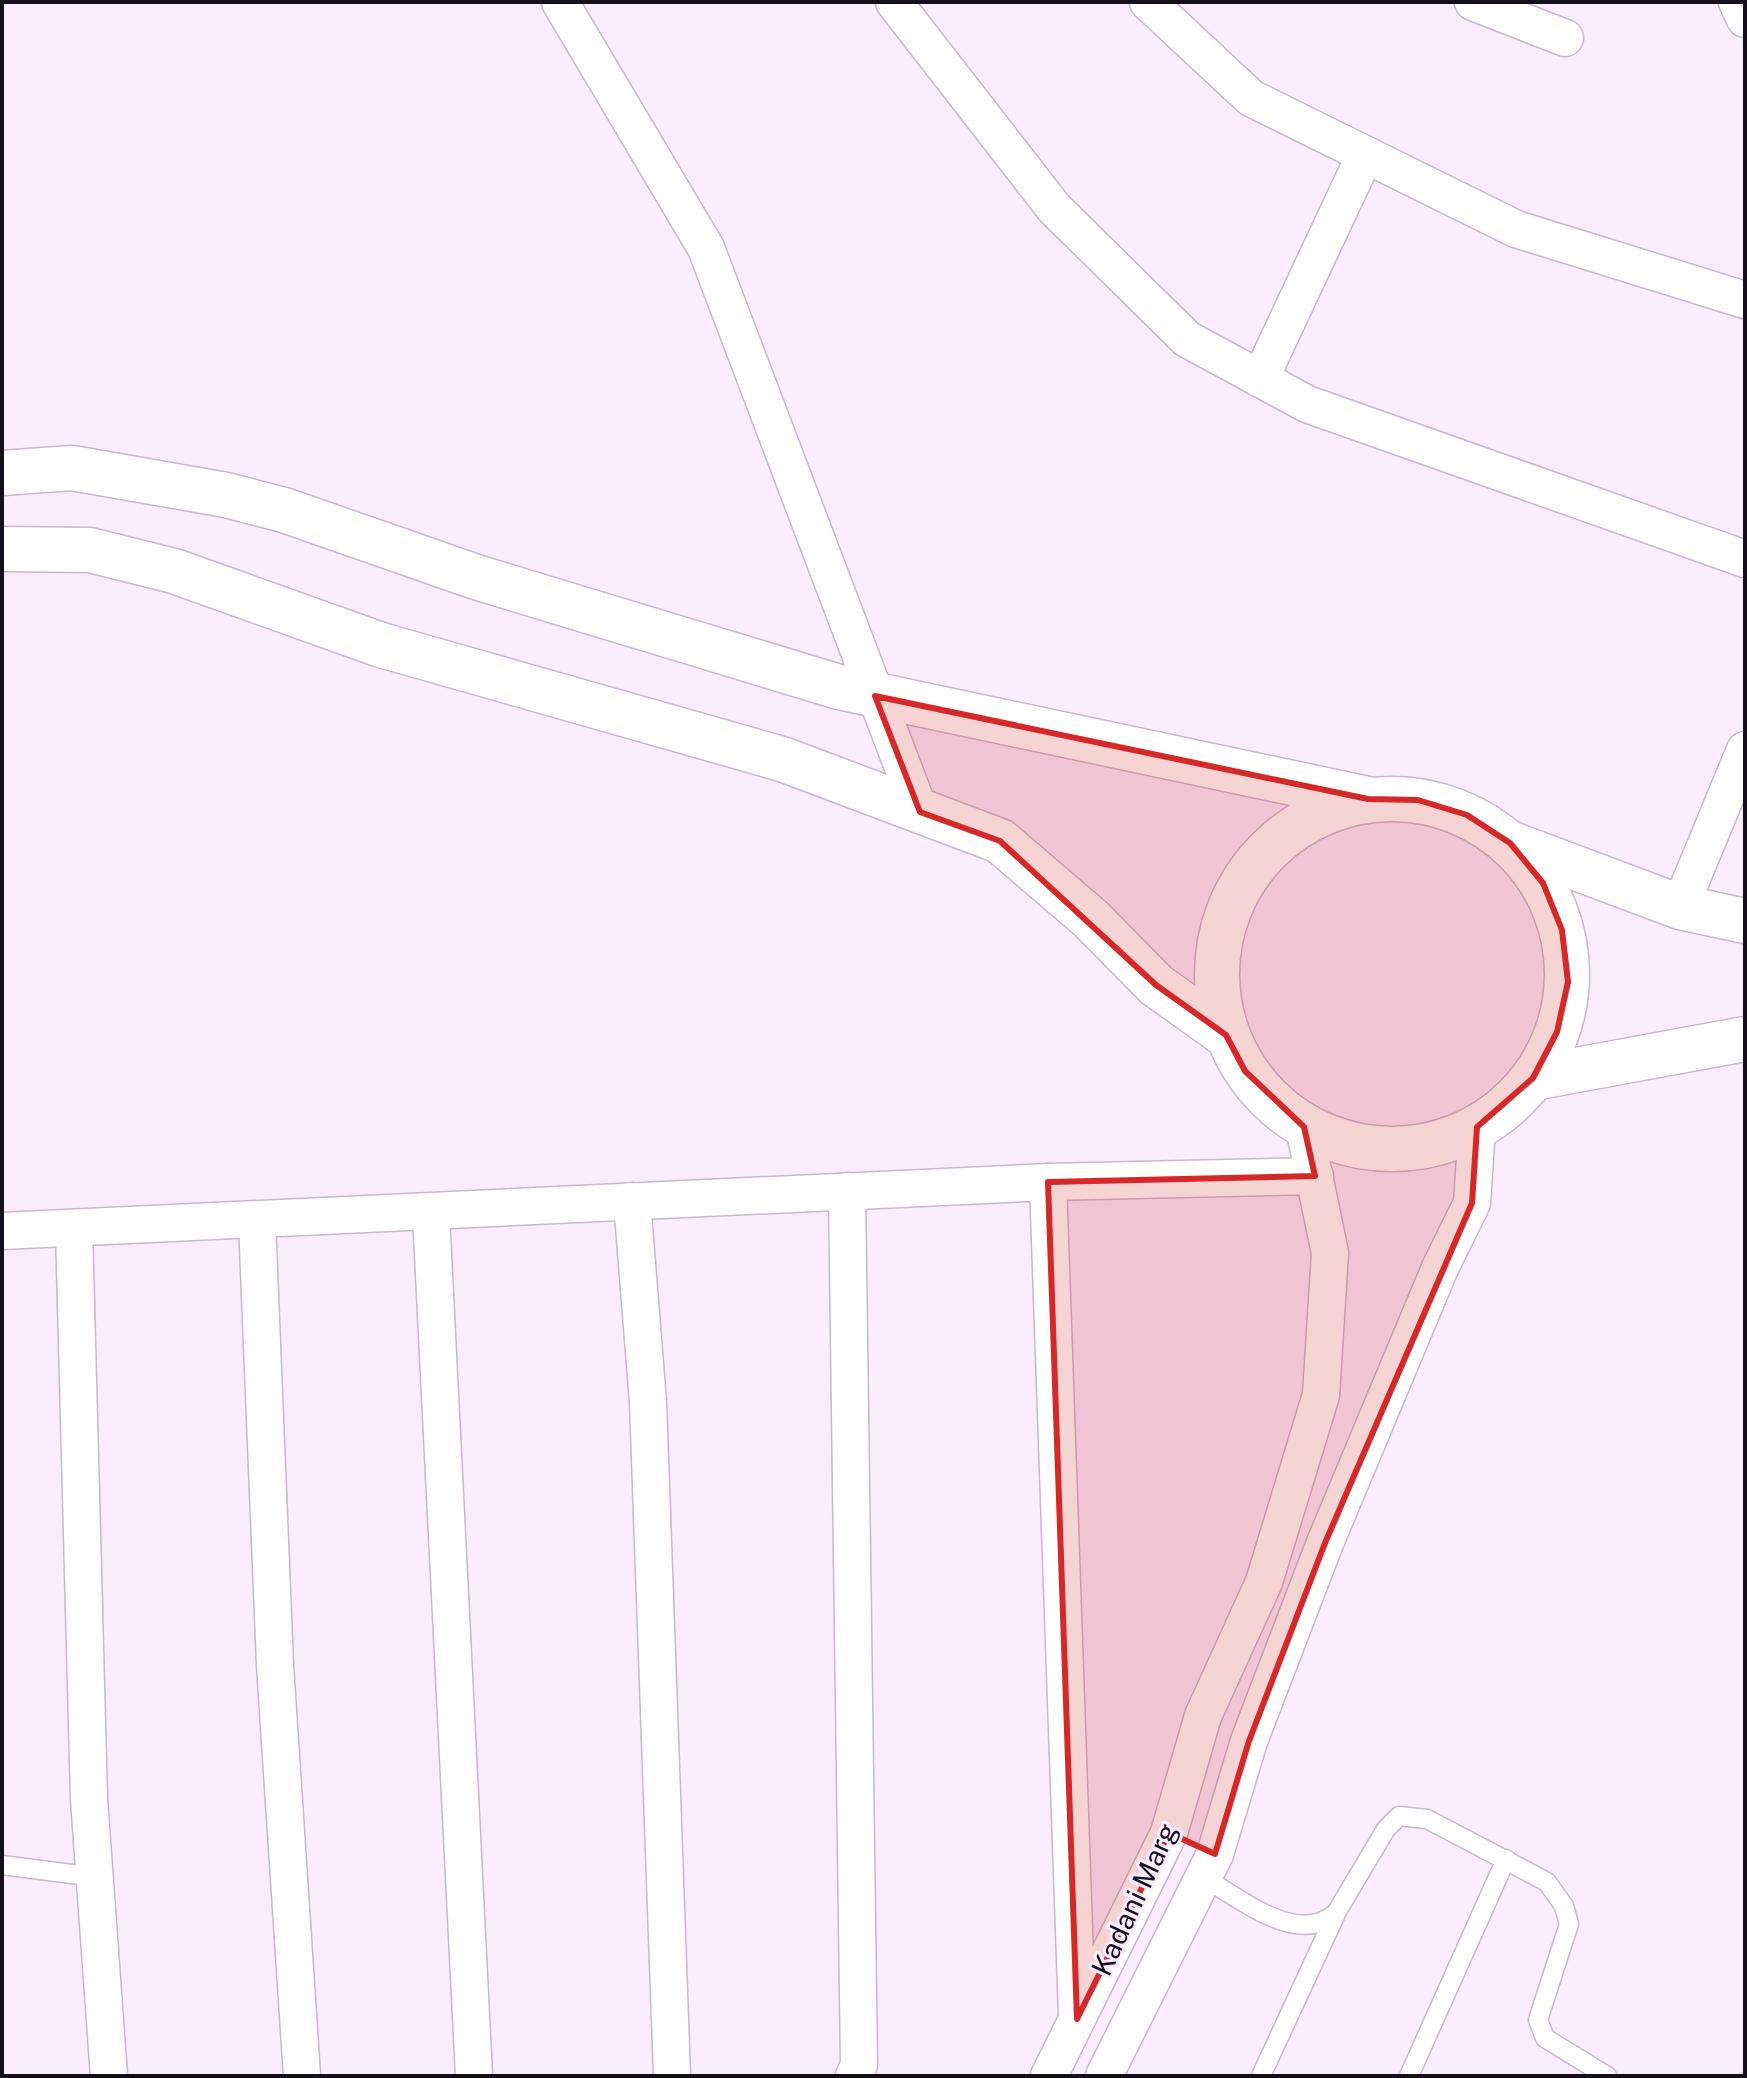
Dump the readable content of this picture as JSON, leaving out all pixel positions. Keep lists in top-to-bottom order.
{
  "streets": {
    "street": ["Kadani Marg"]
  }
}
